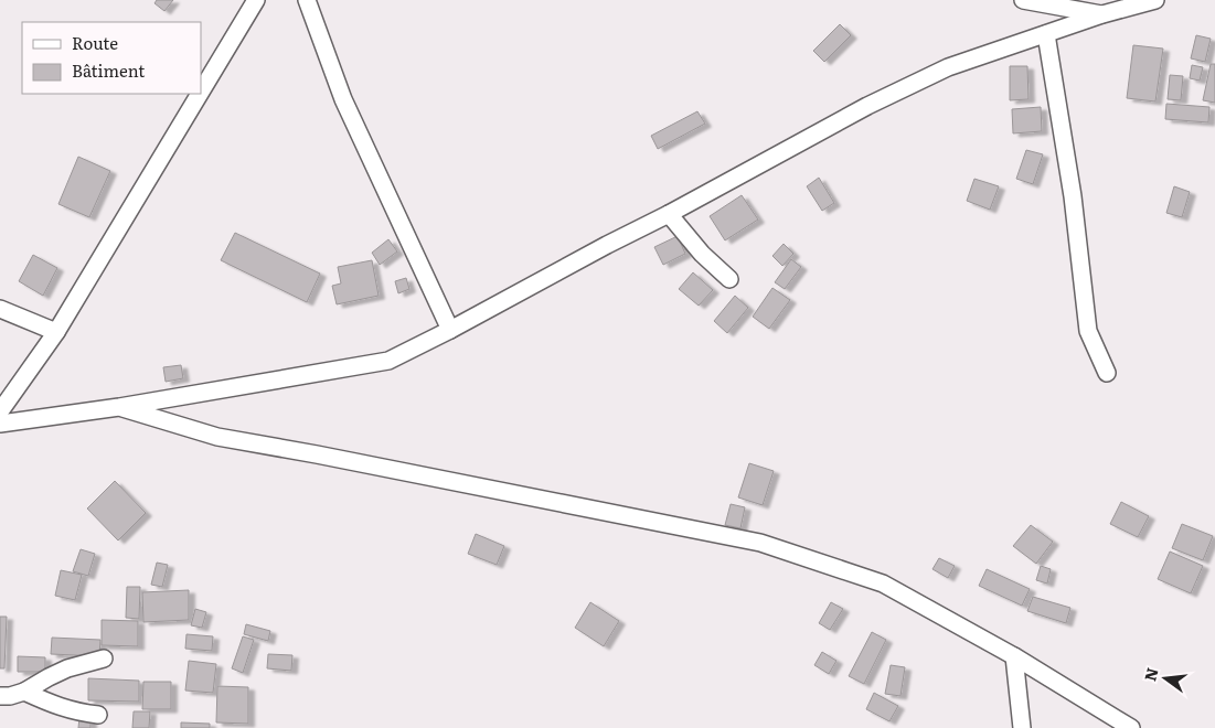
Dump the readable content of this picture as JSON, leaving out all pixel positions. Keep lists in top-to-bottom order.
{
  "legend": ["Route", "Bâtiment"],
  "north": "left"
}
